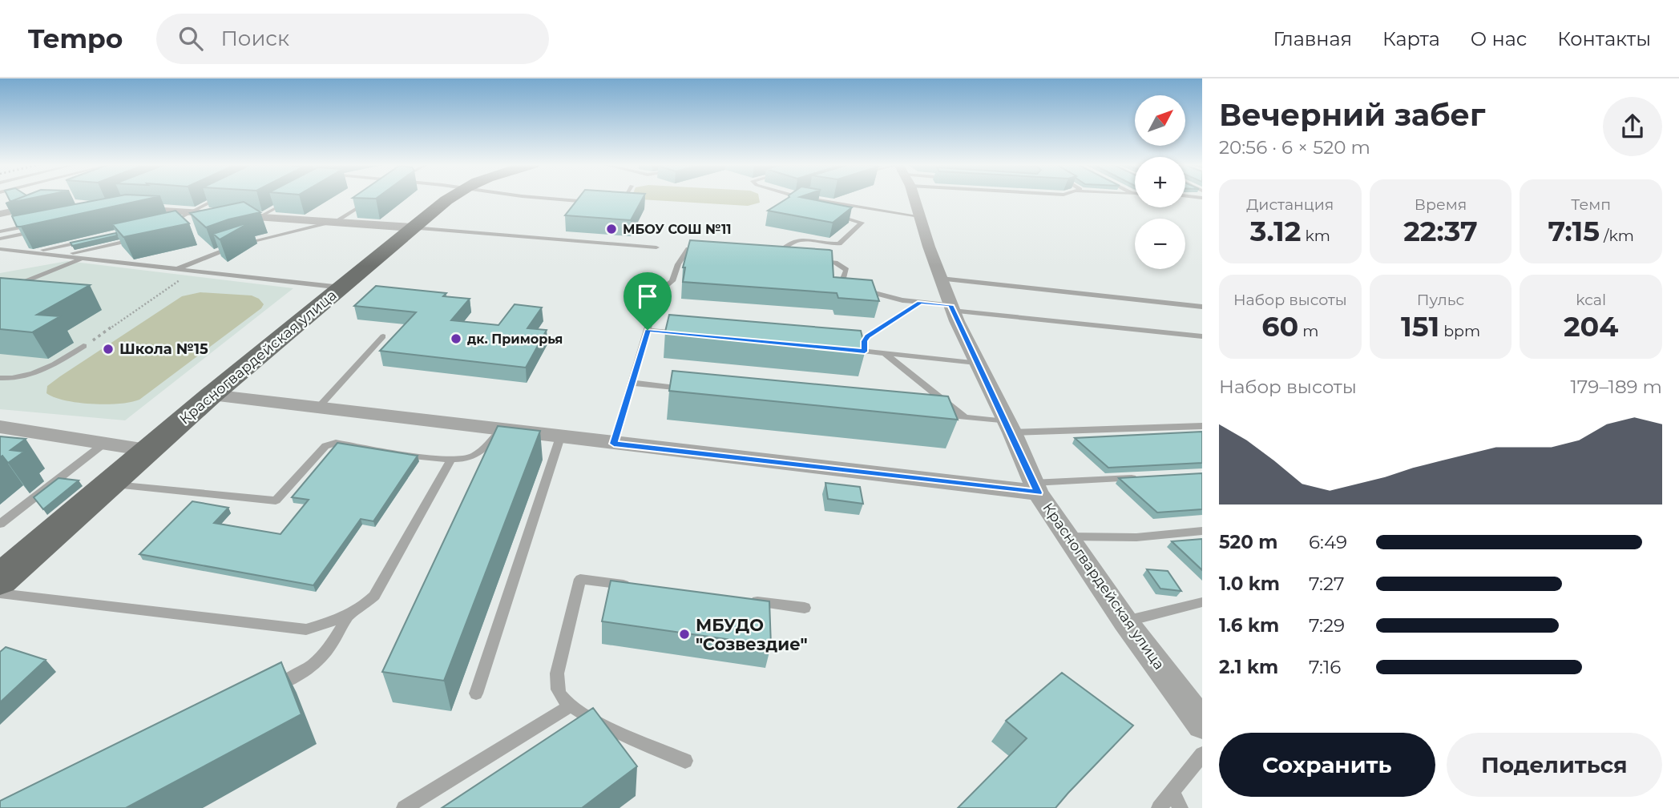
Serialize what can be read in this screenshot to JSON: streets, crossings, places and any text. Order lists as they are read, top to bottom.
{
  "streets": {
    "main road": ["Красногвардейская улица"]
  },
  "places": [
    "МБОУ СОШ №11",
    "дк. Приморья",
    "Школа №15",
    "МБУДО \"Созвездие\""
  ],
  "north": "top right",
  "page": {
    "header": "Tempo",
    "search": "Поиск",
    "nav": [
      "Главная",
      "Карта",
      "О нас",
      "Контакты"
    ],
    "heading": ["Вечерний забег", "20:56 · 6 × 520 m"],
    "map_buttons": ["+", "−"],
    "stats": [
      ["Дистанция", "3.12 km"],
      ["Время", "22:37"],
      ["Темп", "7:15 /km"],
      ["Набор высоты", "60 m"],
      ["Пульс", "151 bpm"],
      ["kcal", "204"]
    ],
    "chart": ["Набор высоты", "179–189 m"],
    "list": [
      {
        "name": "520 m",
        "note": "6:49"
      },
      {
        "name": "1.0 km",
        "note": "7:27"
      },
      {
        "name": "1.6 km",
        "note": "7:29"
      },
      {
        "name": "2.1 km",
        "note": "7:16"
      }
    ],
    "buttons": ["Сохранить", "Поделиться"]
  }
}
